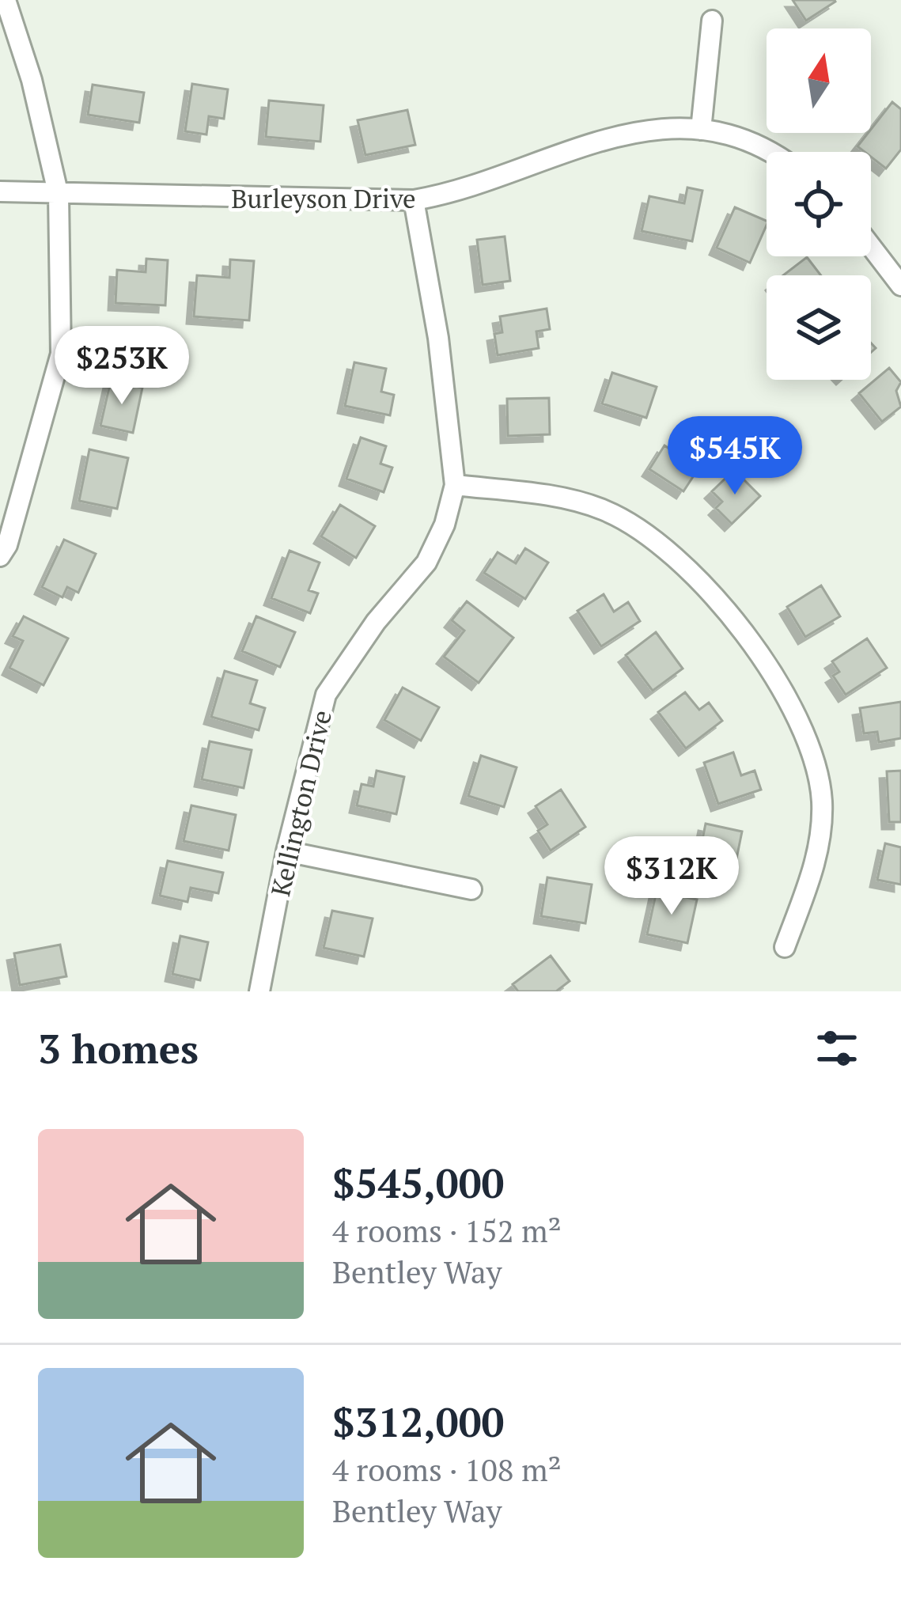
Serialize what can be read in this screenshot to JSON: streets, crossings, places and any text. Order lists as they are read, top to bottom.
{
  "streets": {
    "street": ["Burleyson Drive", "Kellington Drive"]
  },
  "crossings": [
    ["Burleyson Drive", "Kellington Drive"]
  ],
  "north": "top",
  "page": {
    "price": ["$253K", "$545K", "$312K"],
    "heading": "3 homes",
    "list": [
      {
        "name": "$545,000",
        "note": "4 rooms · 152 m² · Bentley Way"
      },
      {
        "name": "$312,000",
        "note": "4 rooms · 108 m² · Bentley Way"
      }
    ]
  }
}
